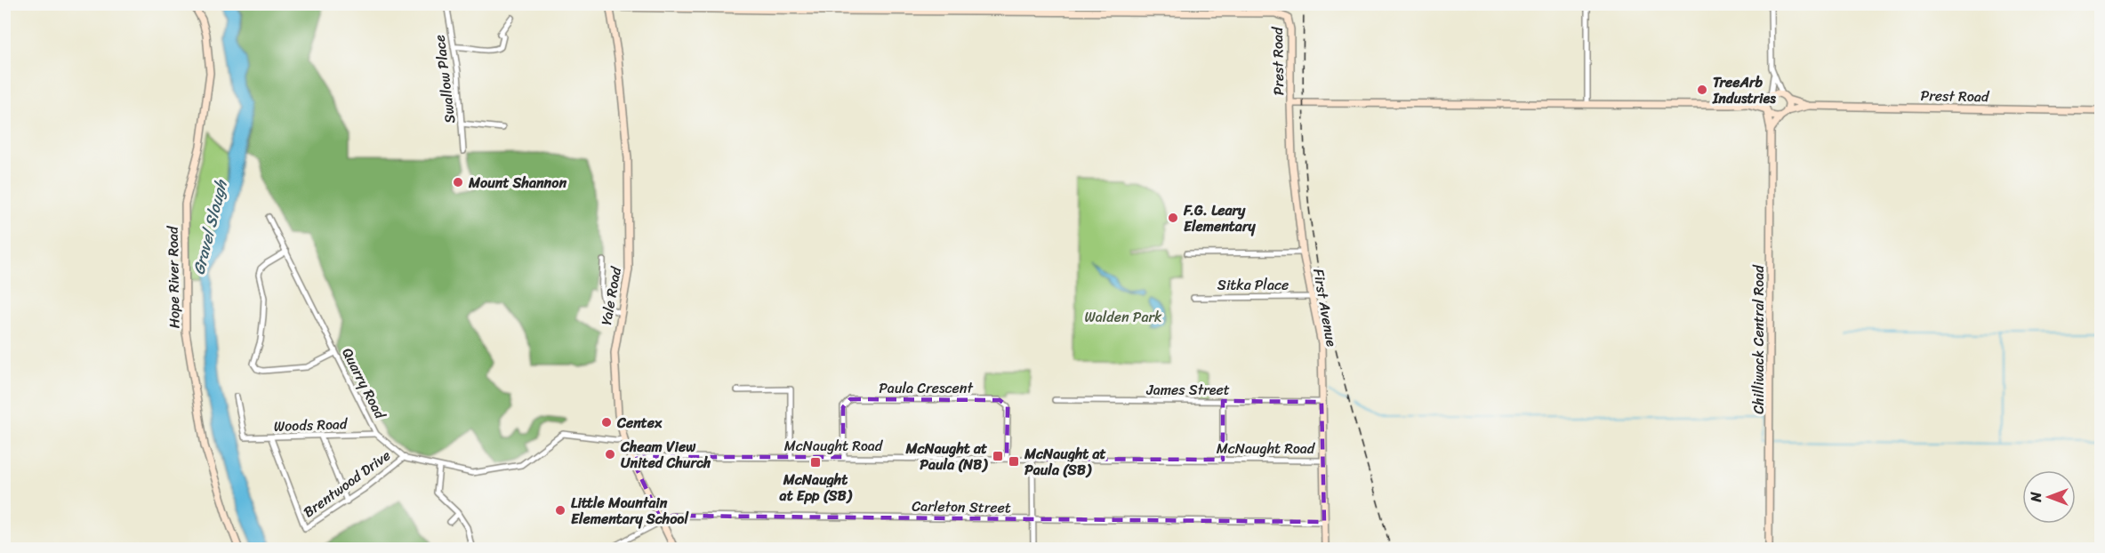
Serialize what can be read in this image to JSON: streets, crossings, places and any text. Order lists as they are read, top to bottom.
{
  "streets": {
    "street": [
      "Prest Road",
      "Swallow Place",
      "Hope River Road",
      "Sitka Place",
      "Yale Road",
      "First Avenue",
      "Chilliwack Central Road",
      "Quarry Road",
      "Paula Crescent",
      "James Street",
      "Woods Road",
      "McNaught Road",
      "Brentwood Drive",
      "Carleton Street"
    ]
  },
  "crossings": [
    ["Prest Road", "Yale Road"],
    ["Prest Road", "First Avenue"],
    ["Prest Road", "Chilliwack Central Road"],
    ["Sitka Place", "First Avenue"],
    ["Yale Road", "Quarry Road"],
    ["Yale Road", "McNaught Road"],
    ["Yale Road", "Carleton Street"],
    ["First Avenue", "James Street"],
    ["First Avenue", "McNaught Road"],
    ["First Avenue", "Carleton Street"],
    ["Quarry Road", "Woods Road"],
    ["Quarry Road", "Brentwood Drive"],
    ["Paula Crescent", "McNaught Road"],
    ["Woods Road", "Brentwood Drive"]
  ],
  "water": ["Gravel Slough"],
  "parks": ["Walden Park"],
  "places": {
    "other": [
      "TreeArb Industries",
      "Mount Shannon",
      "F.G. Leary Elementary",
      "Centex",
      "Cheam View United Church",
      "Little Mountain Elementary School"
    ],
    "transit": ["McNaught at Paula (NB)", "McNaught at Paula (SB)", "McNaught at Epp (SB)"]
  },
  "north": "left"
}
